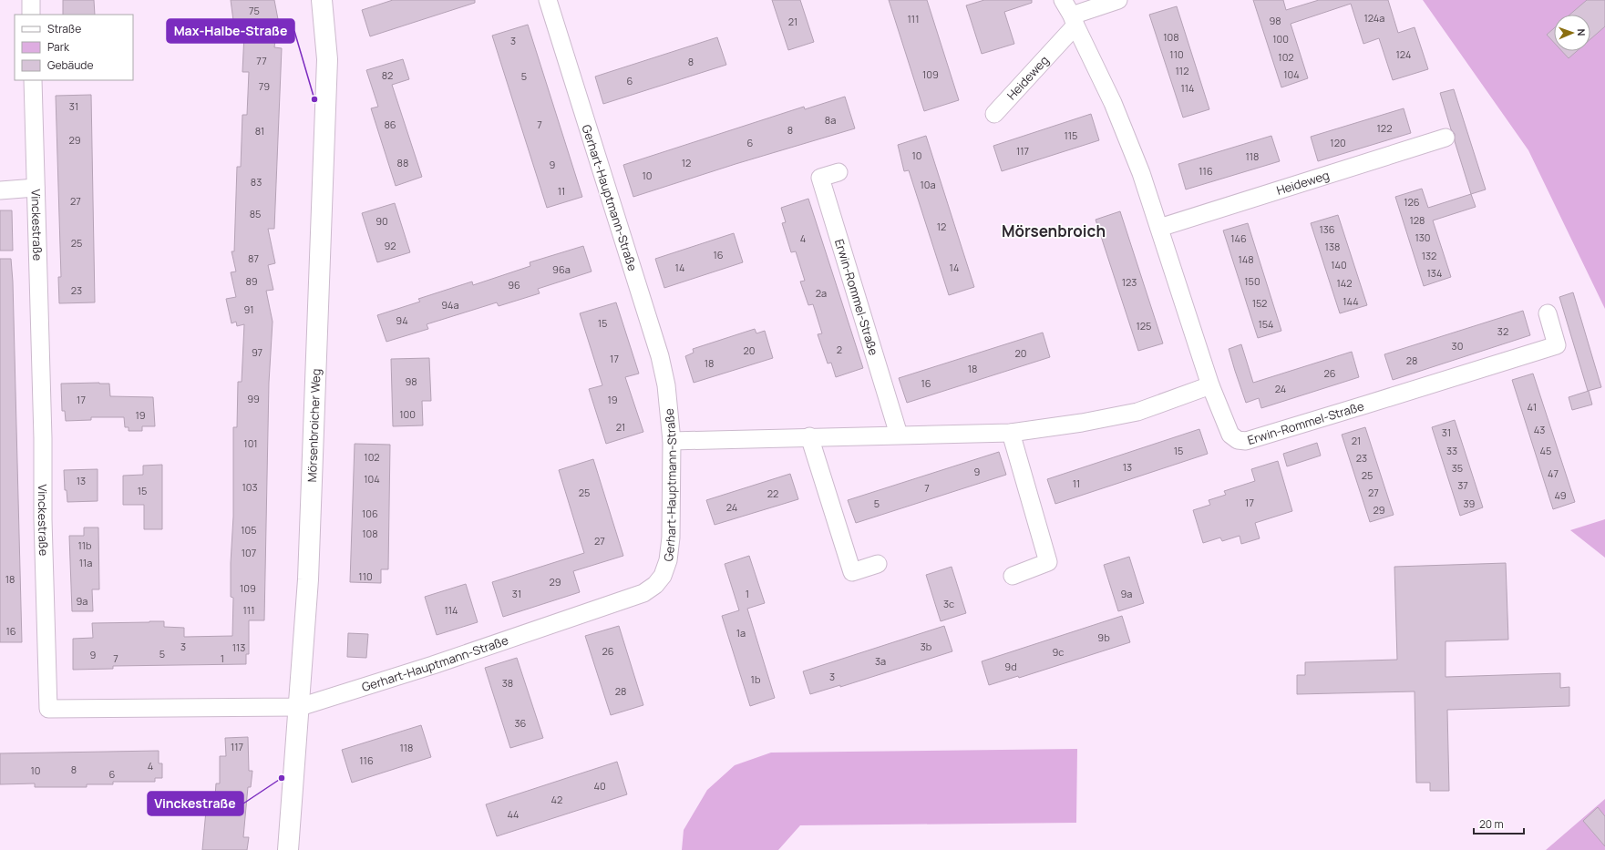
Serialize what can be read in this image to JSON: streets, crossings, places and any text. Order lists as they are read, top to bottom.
{
  "streets": {
    "street": [
      "Heideweg",
      "Gerhart-Hauptmann-Straße",
      "Vinckestraße",
      "Erwin-Rommel-Straße",
      "Mörsenbroicher Weg"
    ]
  },
  "crossings": [
    ["Gerhart-Hauptmann-Straße", "Vinckestraße"],
    ["Gerhart-Hauptmann-Straße", "Mörsenbroicher Weg"],
    ["Vinckestraße", "Mörsenbroicher Weg"]
  ],
  "districts": ["Mörsenbroich"],
  "places": ["Max-Halbe-Straße", "Vinckestraße"],
  "house_numbers": [
    "75",
    "124a",
    "111",
    "98",
    "21",
    "108",
    "100",
    "3",
    "110",
    "124",
    "102",
    "77",
    "8",
    "112",
    "109",
    "104",
    "82",
    "5",
    "6",
    "79",
    "114",
    "31",
    "8a",
    "86",
    "7",
    "122",
    "8",
    "81",
    "115",
    "29",
    "6",
    "120",
    "117",
    "10",
    "118",
    "88",
    "12",
    "9",
    "116",
    "10",
    "83",
    "10a",
    "11",
    "27",
    "126",
    "85",
    "128",
    "90",
    "12",
    "136",
    "130",
    "4",
    "146",
    "25",
    "92",
    "138",
    "16",
    "132",
    "87",
    "148",
    "140",
    "14",
    "14",
    "96a",
    "134",
    "89",
    "150",
    "123",
    "142",
    "96",
    "23",
    "2a",
    "144",
    "152",
    "94a",
    "91",
    "94",
    "15",
    "154",
    "125",
    "32",
    "30",
    "2",
    "20",
    "97",
    "20",
    "17",
    "28",
    "18",
    "18",
    "26",
    "98",
    "16",
    "24",
    "99",
    "17",
    "19",
    "41",
    "100",
    "19",
    "21",
    "43",
    "31",
    "21",
    "101",
    "15",
    "33",
    "45",
    "102",
    "23",
    "13",
    "35",
    "9",
    "47",
    "25",
    "104",
    "13",
    "11",
    "37",
    "103",
    "7",
    "15",
    "25",
    "27",
    "22",
    "49",
    "17",
    "5",
    "39",
    "24",
    "29",
    "106",
    "105",
    "108",
    "27",
    "11b",
    "107",
    "11a",
    "110",
    "18",
    "29",
    "109",
    "31",
    "1",
    "9a",
    "9a",
    "3c",
    "111",
    "114",
    "16",
    "1a",
    "9b",
    "3",
    "3b",
    "113",
    "26",
    "9c",
    "5",
    "9",
    "7",
    "1",
    "3a",
    "9d",
    "3",
    "1b",
    "38",
    "28",
    "36",
    "117",
    "118",
    "116",
    "4",
    "8",
    "10",
    "6",
    "40",
    "42",
    "44"
  ],
  "legend": ["Straße", "Park", "Gebäude"],
  "scale_bar": "20 m",
  "north": "right"
}
